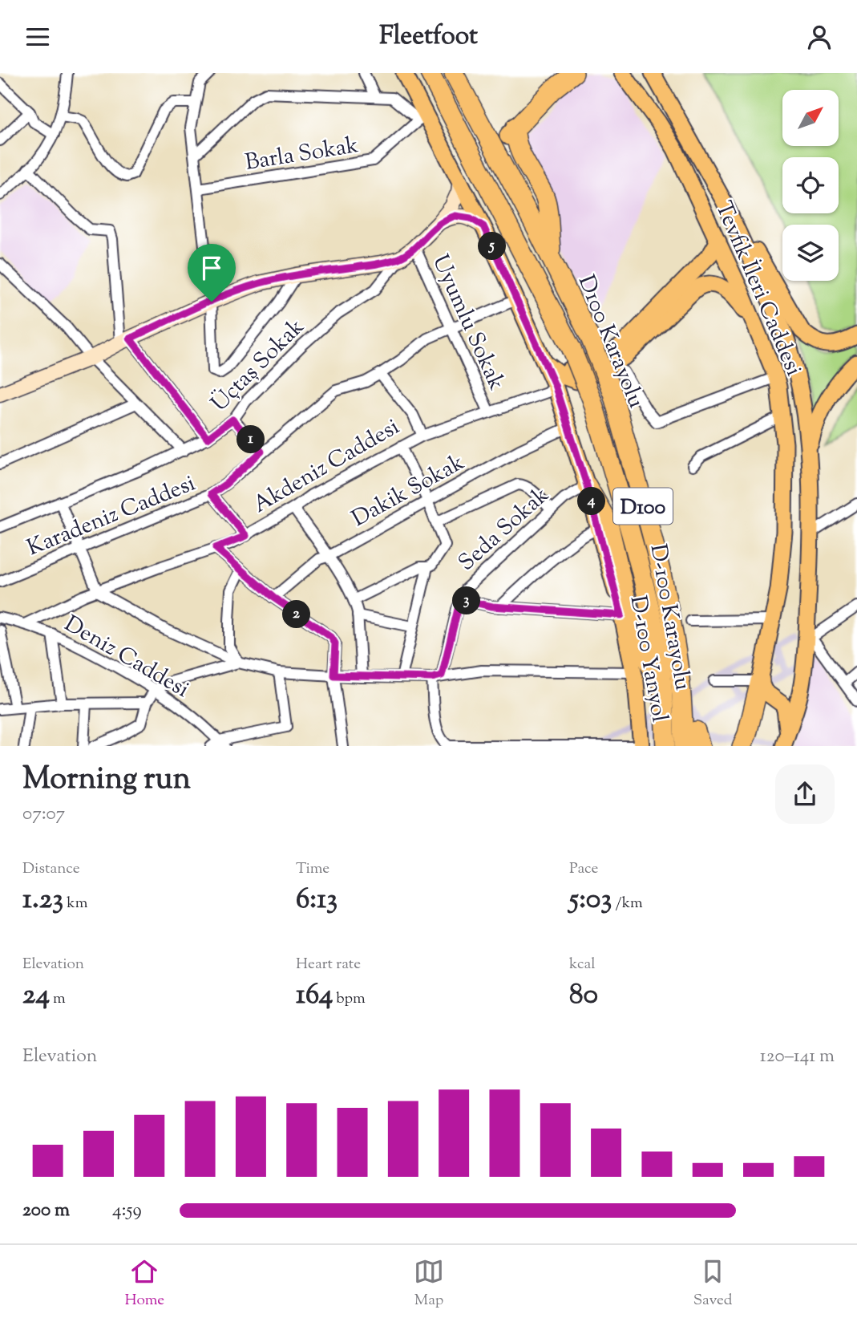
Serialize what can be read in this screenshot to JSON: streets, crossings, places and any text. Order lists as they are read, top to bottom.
{
  "streets": {
    "highway": ["D100 Karayolu", "D100", "D-100 Karayolu"],
    "main road": ["Tevfik İleri Caddesi", "Akdeniz Caddesi", "D-100 Yanyol"],
    "street": [
      "Barla Sokak",
      "Uyumlu Sokak",
      "Üçtaş Sokak",
      "Dakik Sokak",
      "Karadeniz Caddesi",
      "Seda Sokak",
      "Deniz Caddesi"
    ]
  },
  "crossings": [
    ["Tevfik İleri Caddesi", "Akdeniz Caddesi"],
    ["Uyumlu Sokak", "Akdeniz Caddesi"],
    ["Uyumlu Sokak", "Karadeniz Caddesi"],
    ["D100 Karayolu", "D-100 Karayolu"],
    ["Akdeniz Caddesi", "Deniz Caddesi"],
    ["Akdeniz Caddesi", "D-100 Yanyol"],
    ["Dakik Sokak", "D-100 Yanyol"],
    ["Seda Sokak", "D-100 Yanyol"]
  ],
  "north": "top right",
  "page": {
    "header": "Fleetfoot",
    "pins": [
      "5",
      "1",
      "4",
      "3",
      "2"
    ],
    "heading": ["Morning run", "07:07"],
    "stats": [
      ["Distance", "1.23 km"],
      ["Time", "6:13"],
      ["Pace", "5:03 /km"],
      ["Elevation", "24 m"],
      ["Heart rate", "164 bpm"],
      ["kcal", "80"]
    ],
    "chart": ["Elevation", "120–141 m"],
    "list": [
      {
        "name": "200 m",
        "note": "4:59"
      }
    ],
    "tabs": ["Home", "Map", "Saved"]
  }
}
